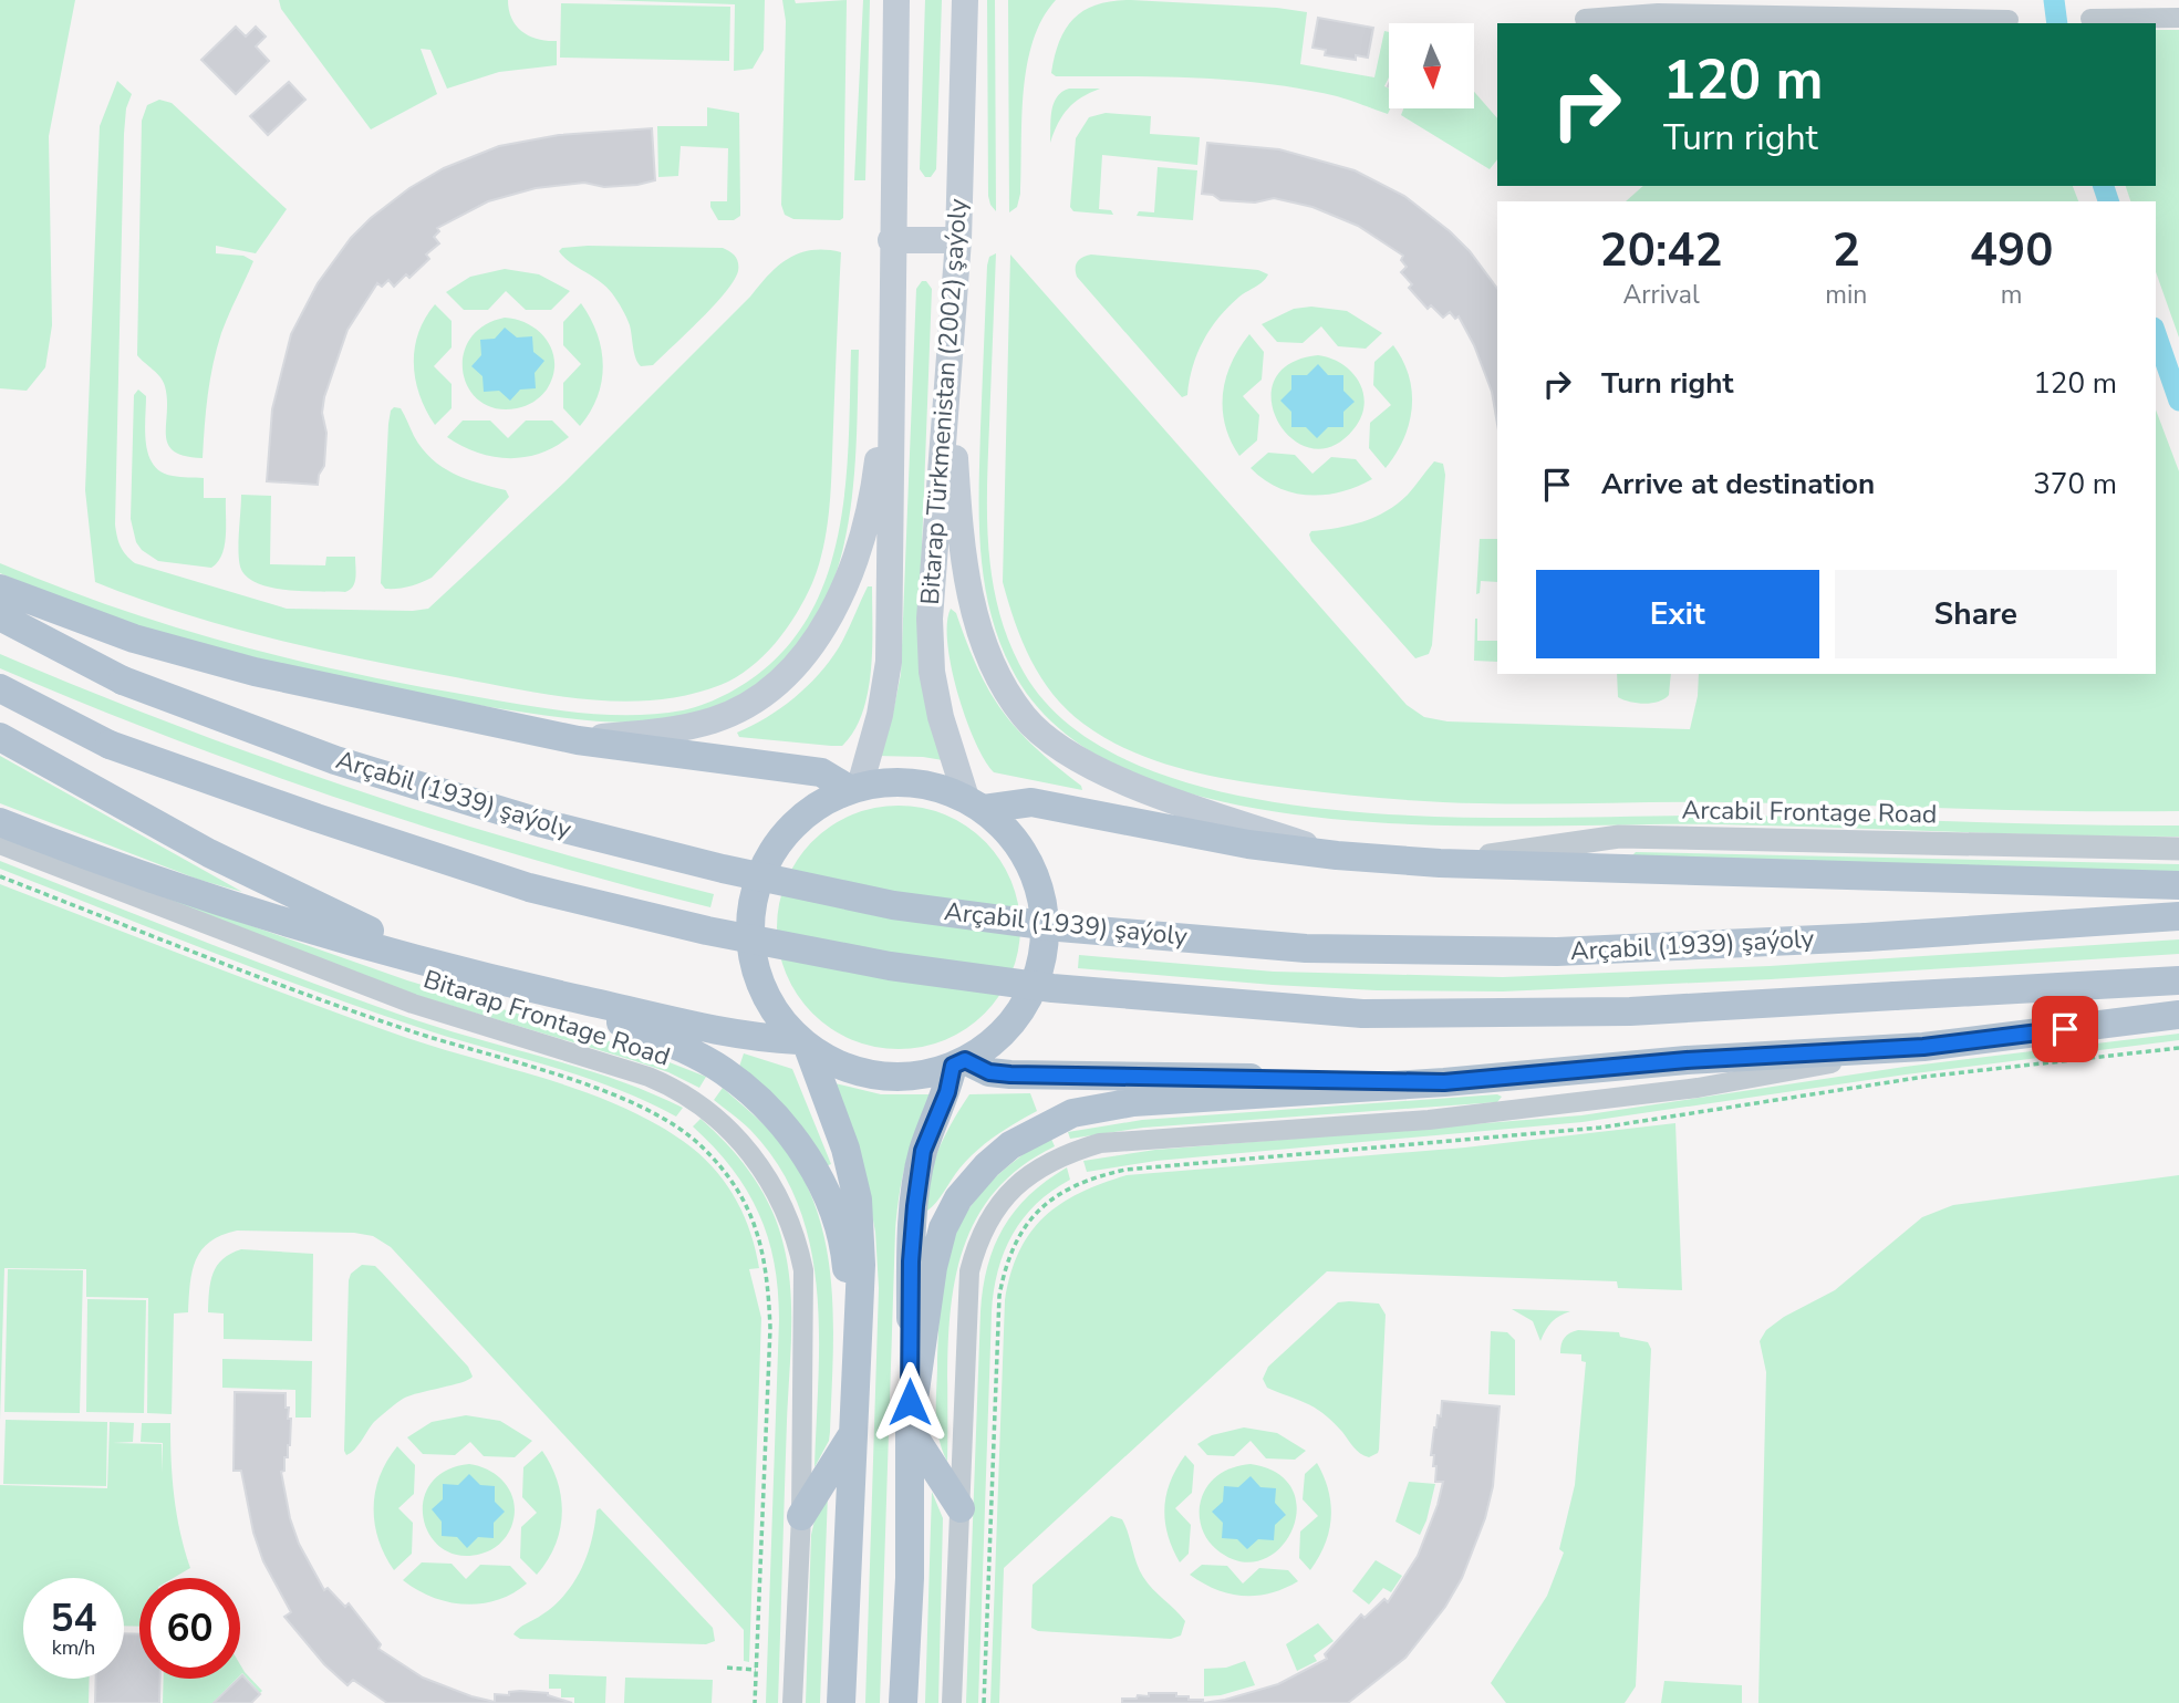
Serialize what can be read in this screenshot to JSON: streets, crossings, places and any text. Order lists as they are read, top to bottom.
{
  "streets": {
    "main road": ["Bitarap Türkmenistan (2002) şaýoly", "Arçabil (1939) şaýoly"],
    "street": ["Arcabil Frontage Road", "Bitarap Frontage Road"]
  },
  "north": "bottom",
  "page": {
    "turn": ["120 m", "Turn right"],
    "eta": [
      "20:42",
      "Arrival",
      "2",
      "min",
      "490",
      "m"
    ],
    "list": [
      {
        "name": "Turn right",
        "value": "120 m"
      },
      {
        "name": "Arrive at destination",
        "value": "370 m"
      }
    ],
    "buttons": ["Exit", "Share"],
    "speed": "54 km/h",
    "limit": "60"
  }
}
